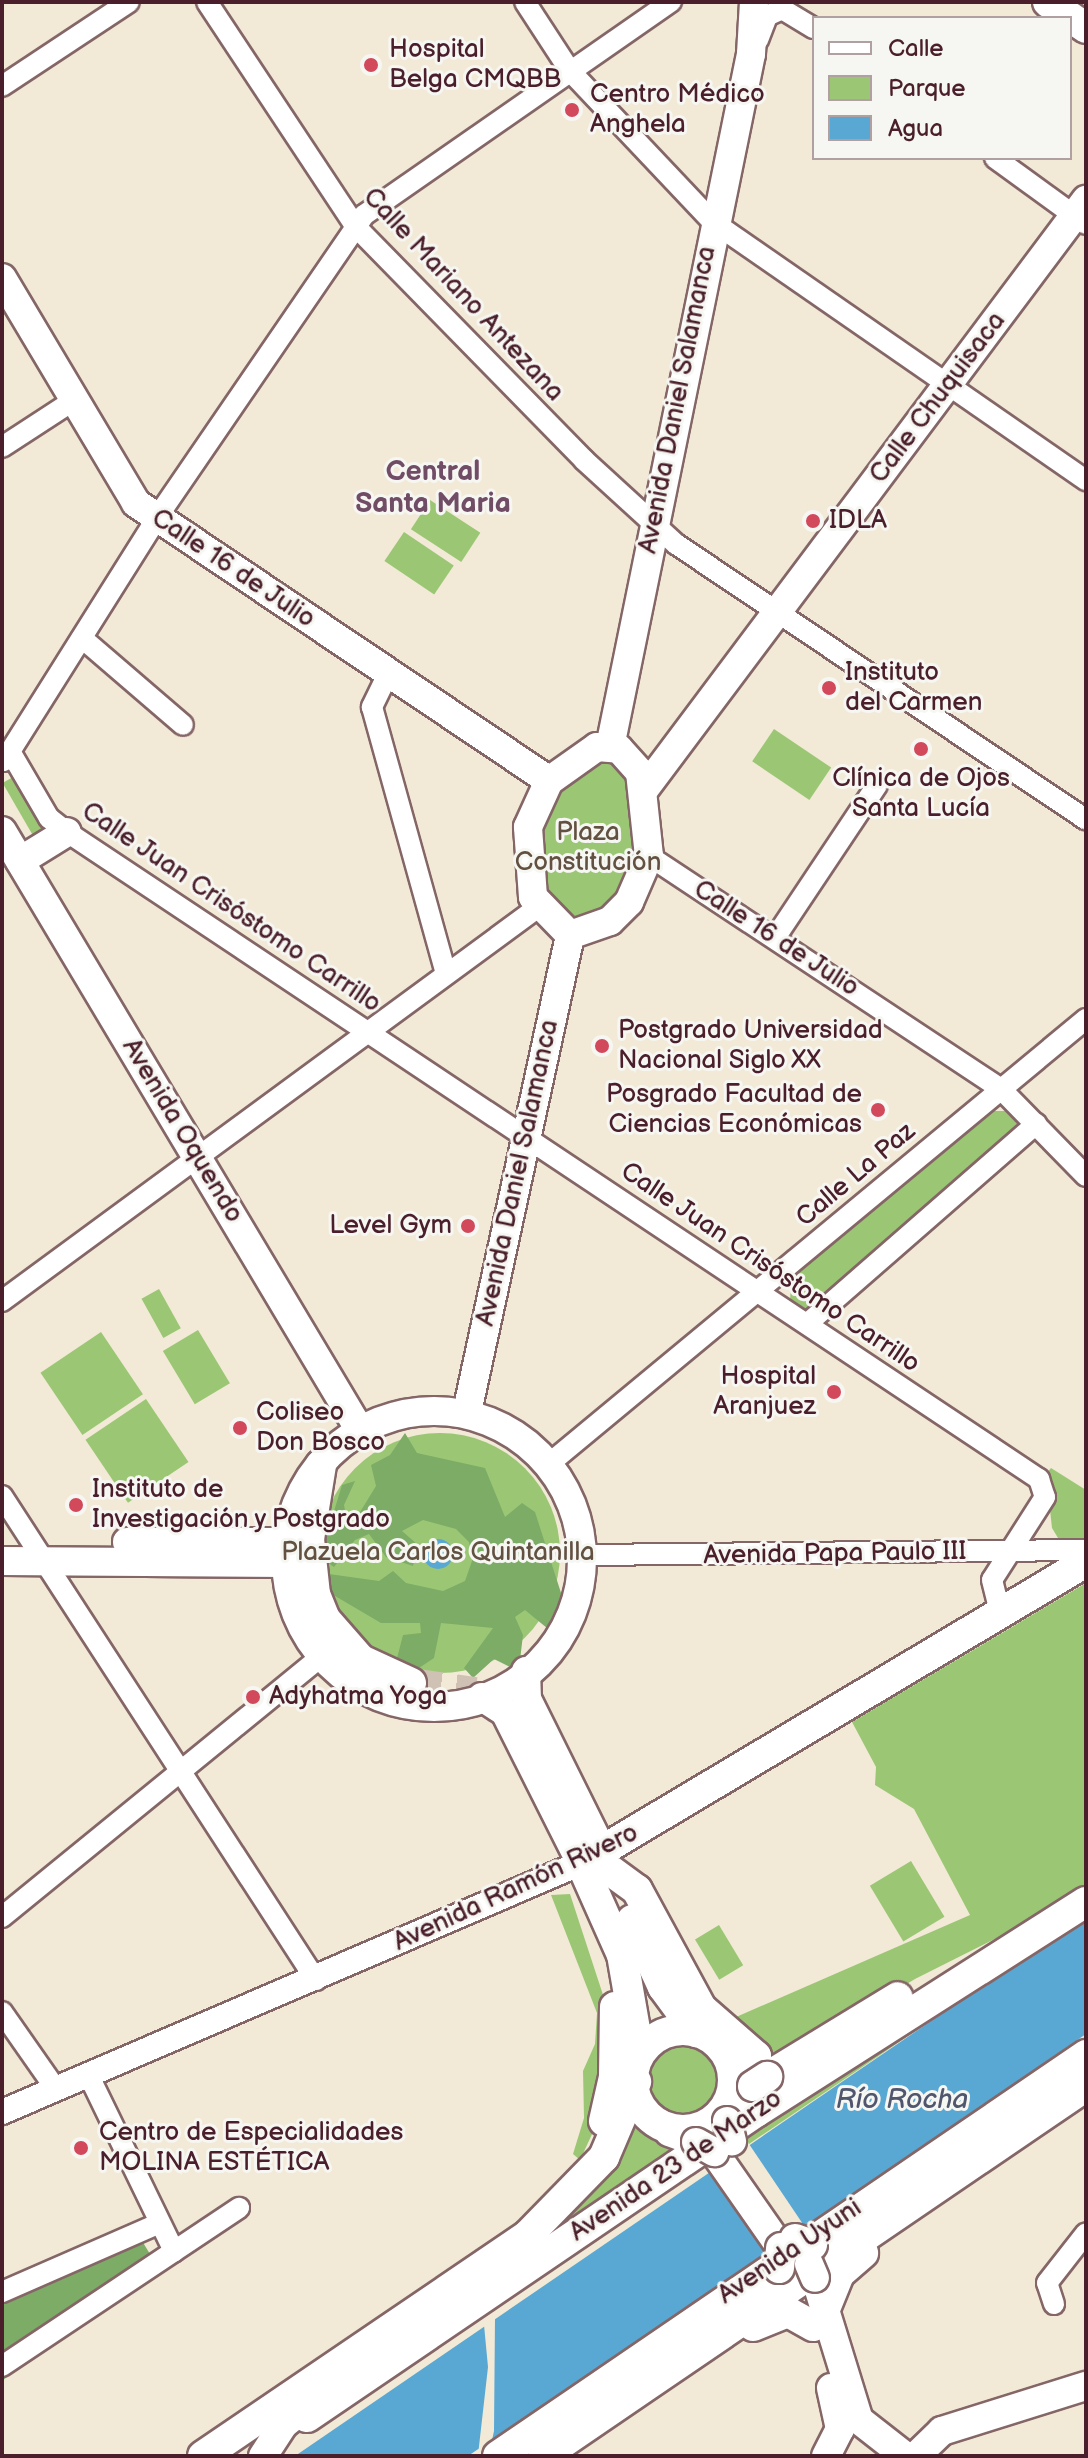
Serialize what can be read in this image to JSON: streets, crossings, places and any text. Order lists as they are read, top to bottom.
{
  "streets": {
    "main road": [
      "Calle Chuquisaca",
      "Avenida Daniel Salamanca",
      "Calle 16 de Julio",
      "Avenida Oquendo",
      "Avenida Ramón Rivero",
      "Avenida 23 de Marzo",
      "Avenida Uyuni"
    ],
    "street": [
      "Calle Mariano Antezana",
      "Calle Juan Crisóstomo Carrillo",
      "Calle La Paz",
      "Avenida Papa Paulo III"
    ]
  },
  "crossings": [
    ["Calle Mariano Antezana", "Calle Chuquisaca"],
    ["Calle Mariano Antezana", "Avenida Daniel Salamanca"],
    ["Calle Chuquisaca", "Avenida Daniel Salamanca"],
    ["Calle Chuquisaca", "Calle 16 de Julio"],
    ["Avenida Daniel Salamanca", "Calle 16 de Julio"],
    ["Avenida Daniel Salamanca", "Calle Juan Crisóstomo Carrillo"],
    ["Calle 16 de Julio", "Calle La Paz"],
    ["Calle Juan Crisóstomo Carrillo", "Calle La Paz"],
    ["Calle Juan Crisóstomo Carrillo", "Avenida Papa Paulo III"],
    ["Calle Juan Crisóstomo Carrillo", "Avenida Ramón Rivero"]
  ],
  "districts": ["Central Santa Maria"],
  "water": ["Río Rocha"],
  "parks": ["Plaza Constitución", "Plazuela Carlos Quintanilla"],
  "places": [
    "Hospital Belga CMQBB",
    "Centro Médico Anghela",
    "IDLA",
    "Instituto del Carmen",
    "Clínica de Ojos Santa Lucía",
    "Postgrado Universidad Nacional Siglo XX",
    "Posgrado Facultad de Ciencias Económicas",
    "Level Gym",
    "Hospital Aranjuez",
    "Coliseo Don Bosco",
    "Instituto de Investigación y Postgrado",
    "Adyhatma Yoga",
    "Centro de Especialidades MOLINA ESTÉTICA"
  ],
  "legend": ["Calle", "Parque", "Agua"]
}
